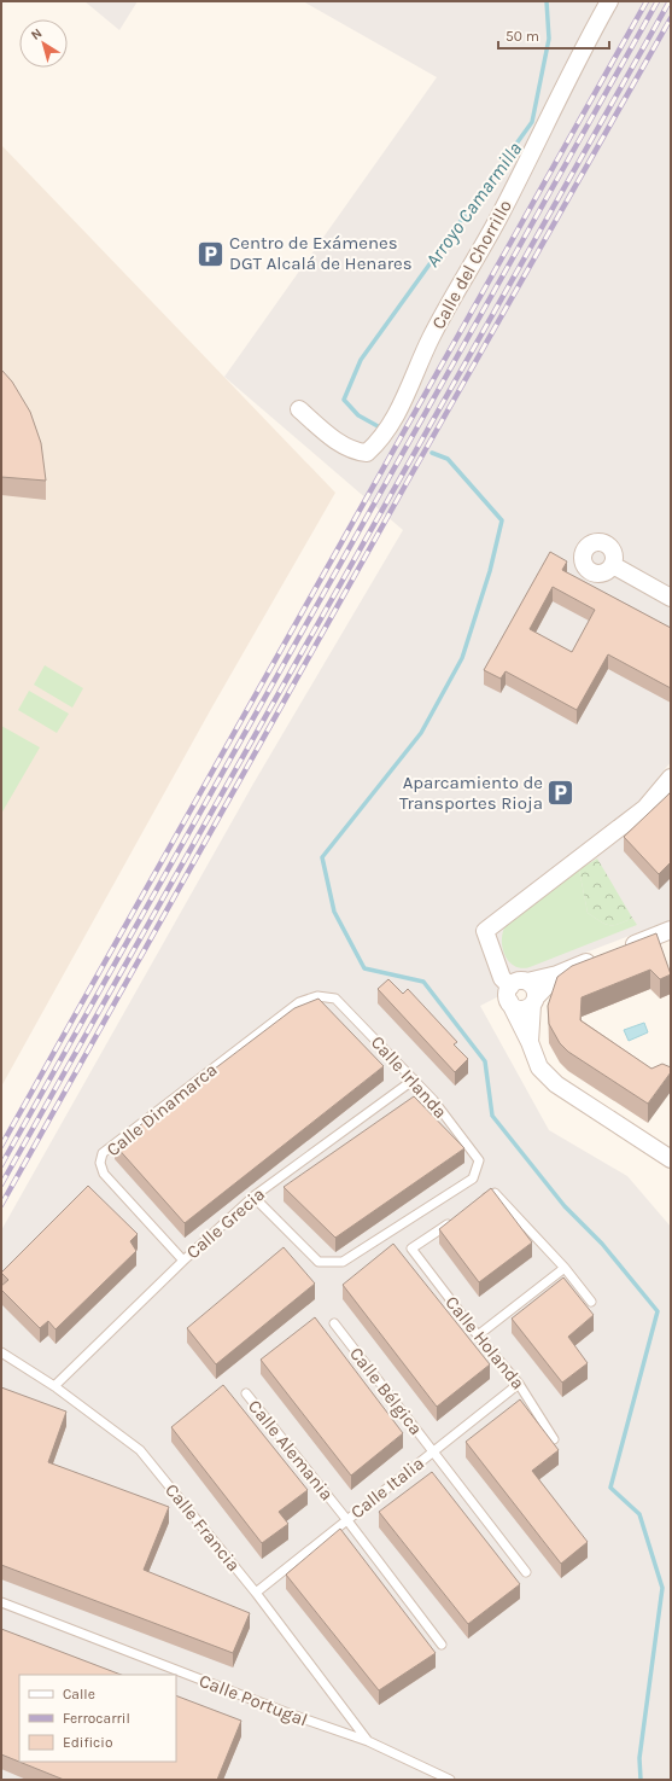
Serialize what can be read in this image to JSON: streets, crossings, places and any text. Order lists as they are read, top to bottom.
{
  "streets": {
    "street": ["Calle del Chorrillo"],
    "lane": [
      "Calle Irlanda",
      "Calle Dinamarca",
      "Calle Grecia",
      "Calle Holanda",
      "Calle Bélgica",
      "Calle Alemania",
      "Calle Italia",
      "Calle Francia",
      "Calle Portugal"
    ]
  },
  "crossings": [
    ["Calle Irlanda", "Calle Dinamarca"],
    ["Calle Irlanda", "Calle Grecia"],
    ["Calle Dinamarca", "Calle Grecia"],
    ["Calle Grecia", "Calle Francia"],
    ["Calle Holanda", "Calle Italia"],
    ["Calle Bélgica", "Calle Italia"],
    ["Calle Alemania", "Calle Italia"],
    ["Calle Italia", "Calle Francia"],
    ["Calle Francia", "Calle Portugal"]
  ],
  "water": ["Arroyo Camarmilla"],
  "places": {
    "parking": ["Centro de Exámenes DGT Alcalá de Henares", "Aparcamiento de Transportes Rioja"]
  },
  "legend": ["Calle", "Ferrocarril", "Edificio"],
  "scale_bar": "50 m",
  "north": "top left"
}
